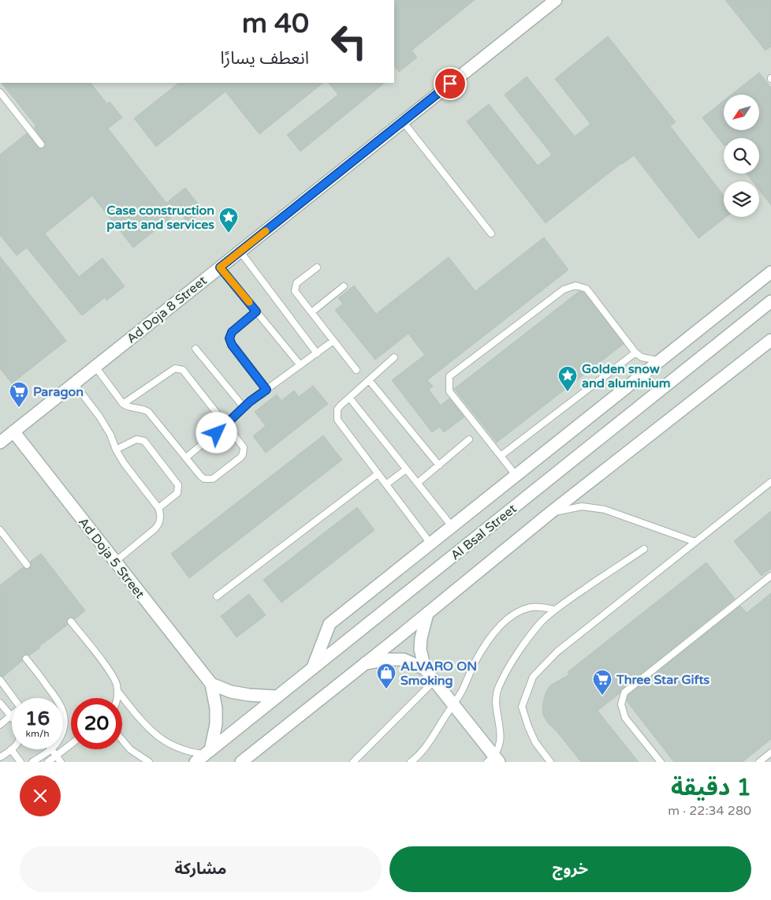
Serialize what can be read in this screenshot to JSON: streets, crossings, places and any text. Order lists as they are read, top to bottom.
{
  "streets": {
    "street": ["Ad Doja 8 Street", "Al Bsal Street", "Ad Doja 5 Street"]
  },
  "crossings": [
    ["Ad Doja 8 Street", "Ad Doja 5 Street"],
    ["Al Bsal Street", "Ad Doja 5 Street"]
  ],
  "places": {
    "place": ["Case construction parts and services", "Golden snow and aluminium"],
    "supermarket": ["Paragon", "Three Star Gifts"],
    "shop": ["ALVARO ON Smoking"]
  },
  "north": "bottom left",
  "page": {
    "turn": ["40 m", "انعطف يسارًا"],
    "speed": "16 km/h",
    "limit": "20",
    "heading": ["1 دقيقة", "280 m · 22:34"],
    "buttons": ["خروج", "مشاركة"]
  }
}
